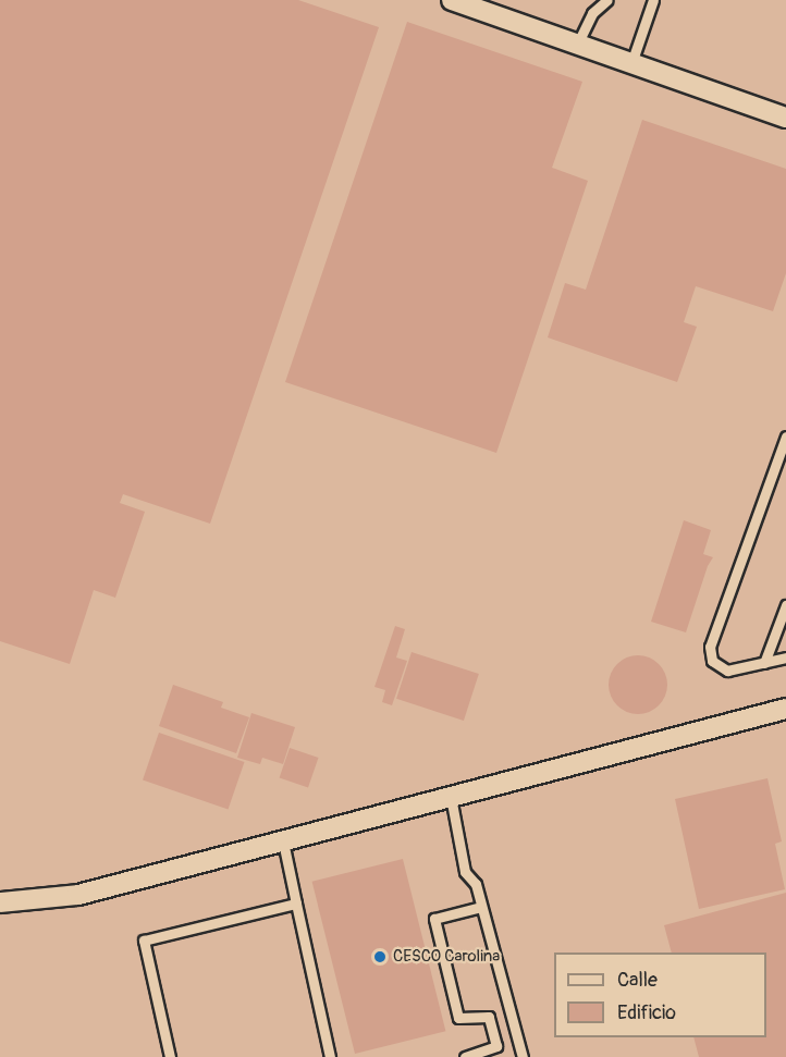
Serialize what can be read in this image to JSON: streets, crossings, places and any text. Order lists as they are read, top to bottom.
{
  "places": ["CESCO Carolina"],
  "legend": ["Calle", "Edificio"]
}
